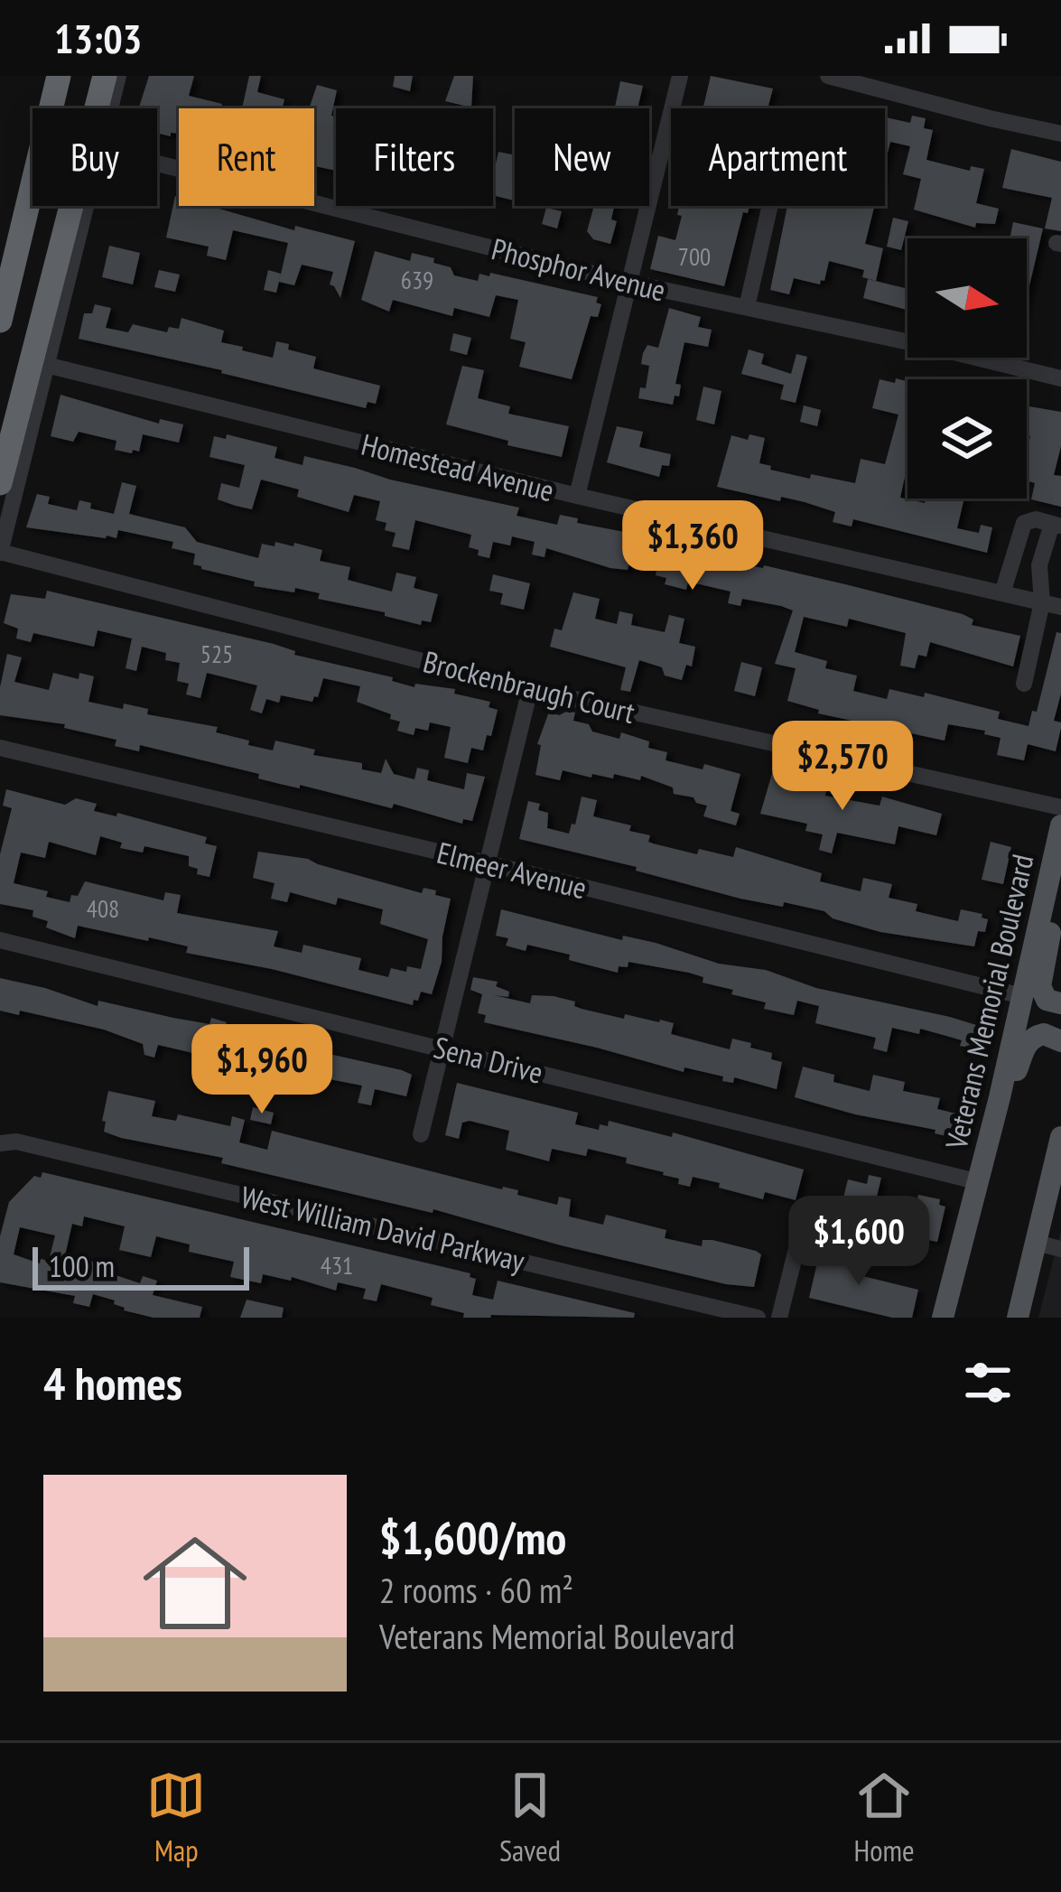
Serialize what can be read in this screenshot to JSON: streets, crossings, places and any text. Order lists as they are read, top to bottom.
{
  "streets": {
    "main road": ["Veterans Memorial Boulevard"],
    "street": [
      "Phosphor Avenue",
      "Homestead Avenue",
      "Brockenbraugh Court",
      "Elmeer Avenue",
      "Sena Drive",
      "West William David Parkway"
    ]
  },
  "crossings": [
    ["Elmeer Avenue", "Veterans Memorial Boulevard"],
    ["Veterans Memorial Boulevard", "Sena Drive"]
  ],
  "house_numbers": [
    "700",
    "639",
    "525",
    "408",
    "431"
  ],
  "scale_bar": "100 m",
  "north": "right",
  "page": {
    "status": "13:03",
    "chip": [
      "Buy",
      "Rent",
      "Filters",
      "New",
      "Apartment"
    ],
    "price": [
      "$1,360",
      "$2,570",
      "$1,960",
      "$1,600"
    ],
    "scale": "100 m",
    "heading": "4 homes",
    "list": [
      {
        "name": "$1,600/mo",
        "note": "2 rooms · 60 m² · Veterans Memorial Boulevard"
      }
    ],
    "tabs": ["Map", "Saved", "Home"]
  }
}
